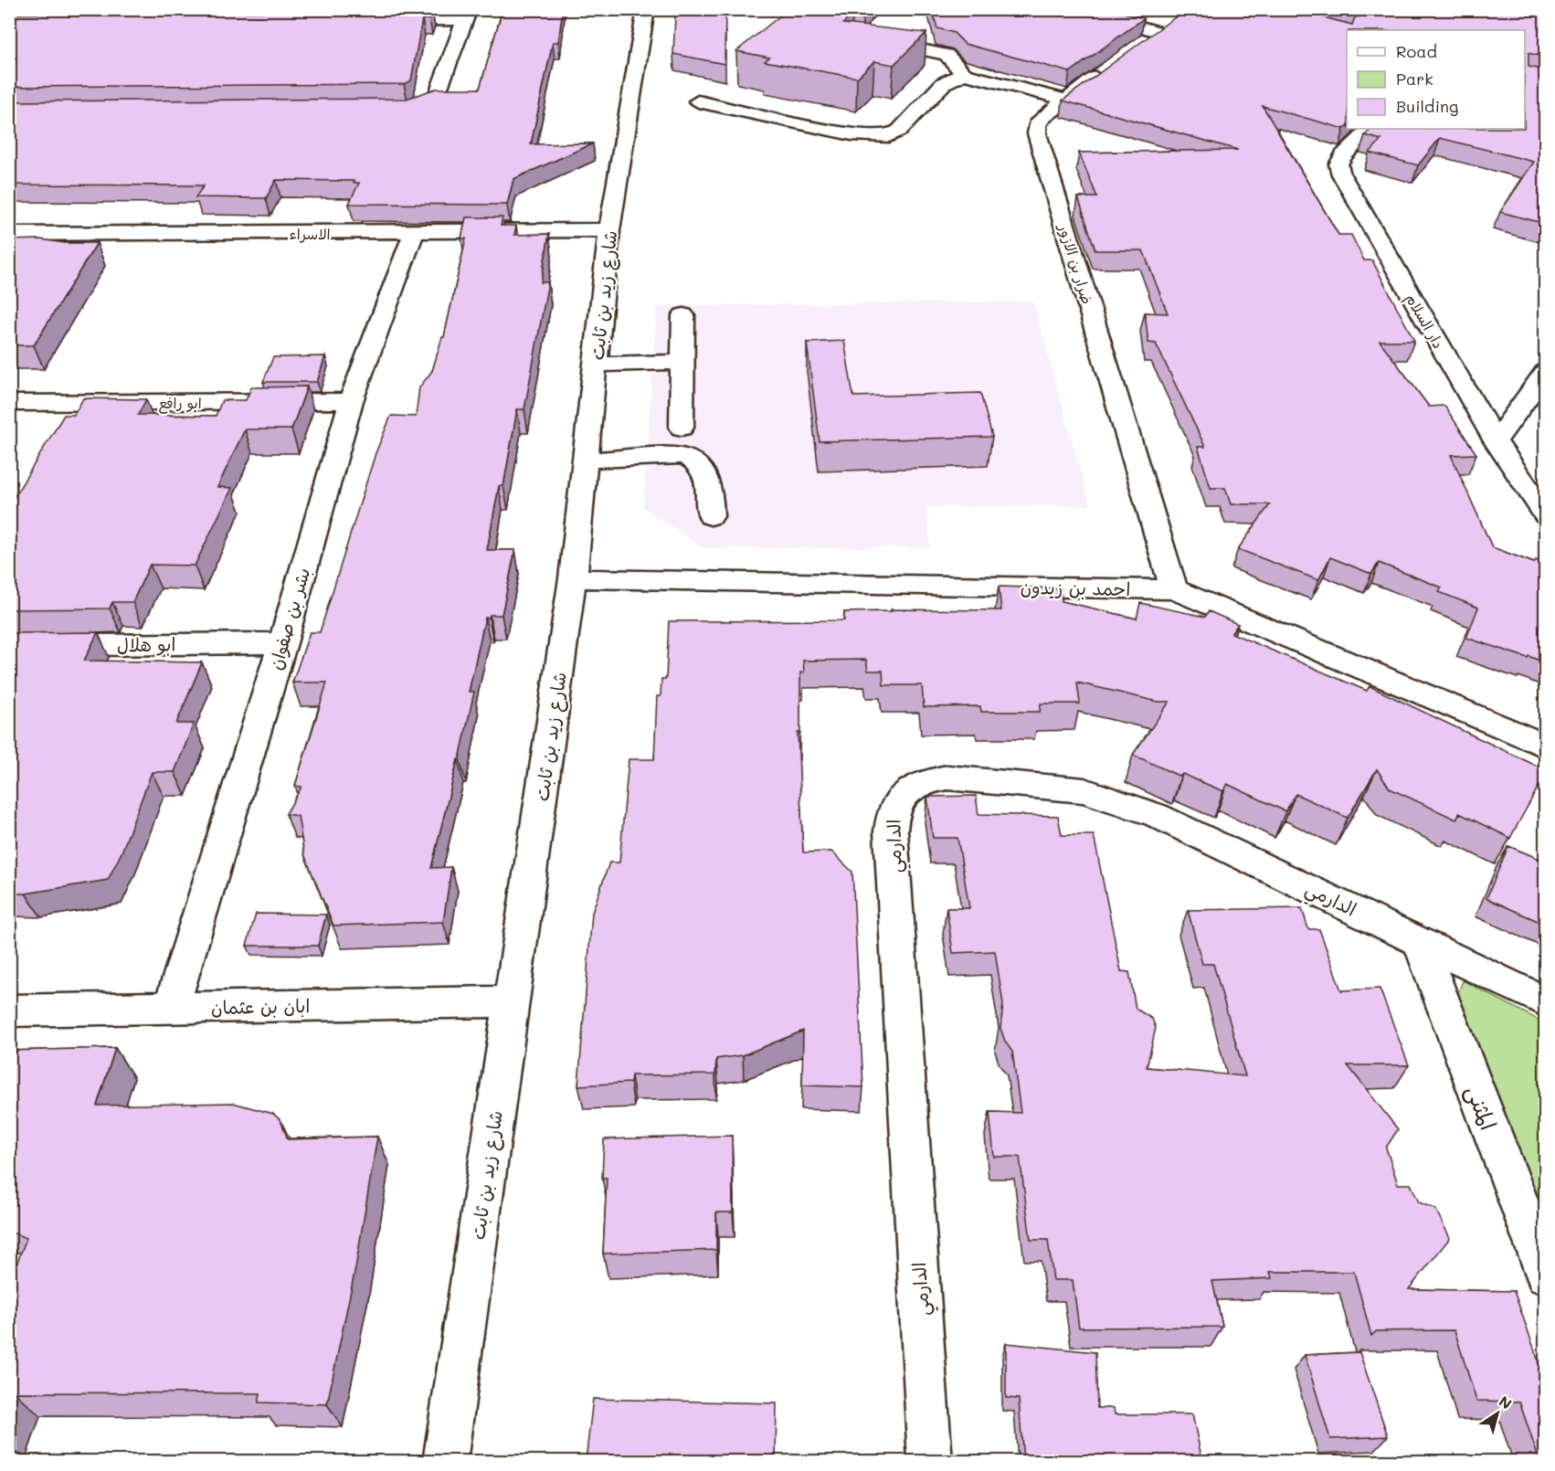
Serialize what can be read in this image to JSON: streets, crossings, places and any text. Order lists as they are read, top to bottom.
{
  "streets": {
    "street": [
      "الاسراء",
      "ضرار بن الازور",
      "شارع زيد بن ثابت",
      "دار السلام",
      "ابو رافع",
      "احمد بن زيدون",
      "بشر بن صفوان",
      "ابو هلال",
      "الدارمي",
      "ابان بن عثمان",
      "المثنى"
    ]
  },
  "crossings": [
    ["الاسراء", "شارع زيد بن ثابت"],
    ["الاسراء", "بشر بن صفوان"],
    ["ضرار بن الازور", "احمد بن زيدون"],
    ["شارع زيد بن ثابت", "احمد بن زيدون"],
    ["شارع زيد بن ثابت", "ابان بن عثمان"],
    ["ابو رافع", "بشر بن صفوان"],
    ["بشر بن صفوان", "ابو هلال"],
    ["بشر بن صفوان", "ابان بن عثمان"],
    ["الدارمي", "المثنى"]
  ],
  "legend": ["Road", "Park", "Building"],
  "north": "top right"
}
